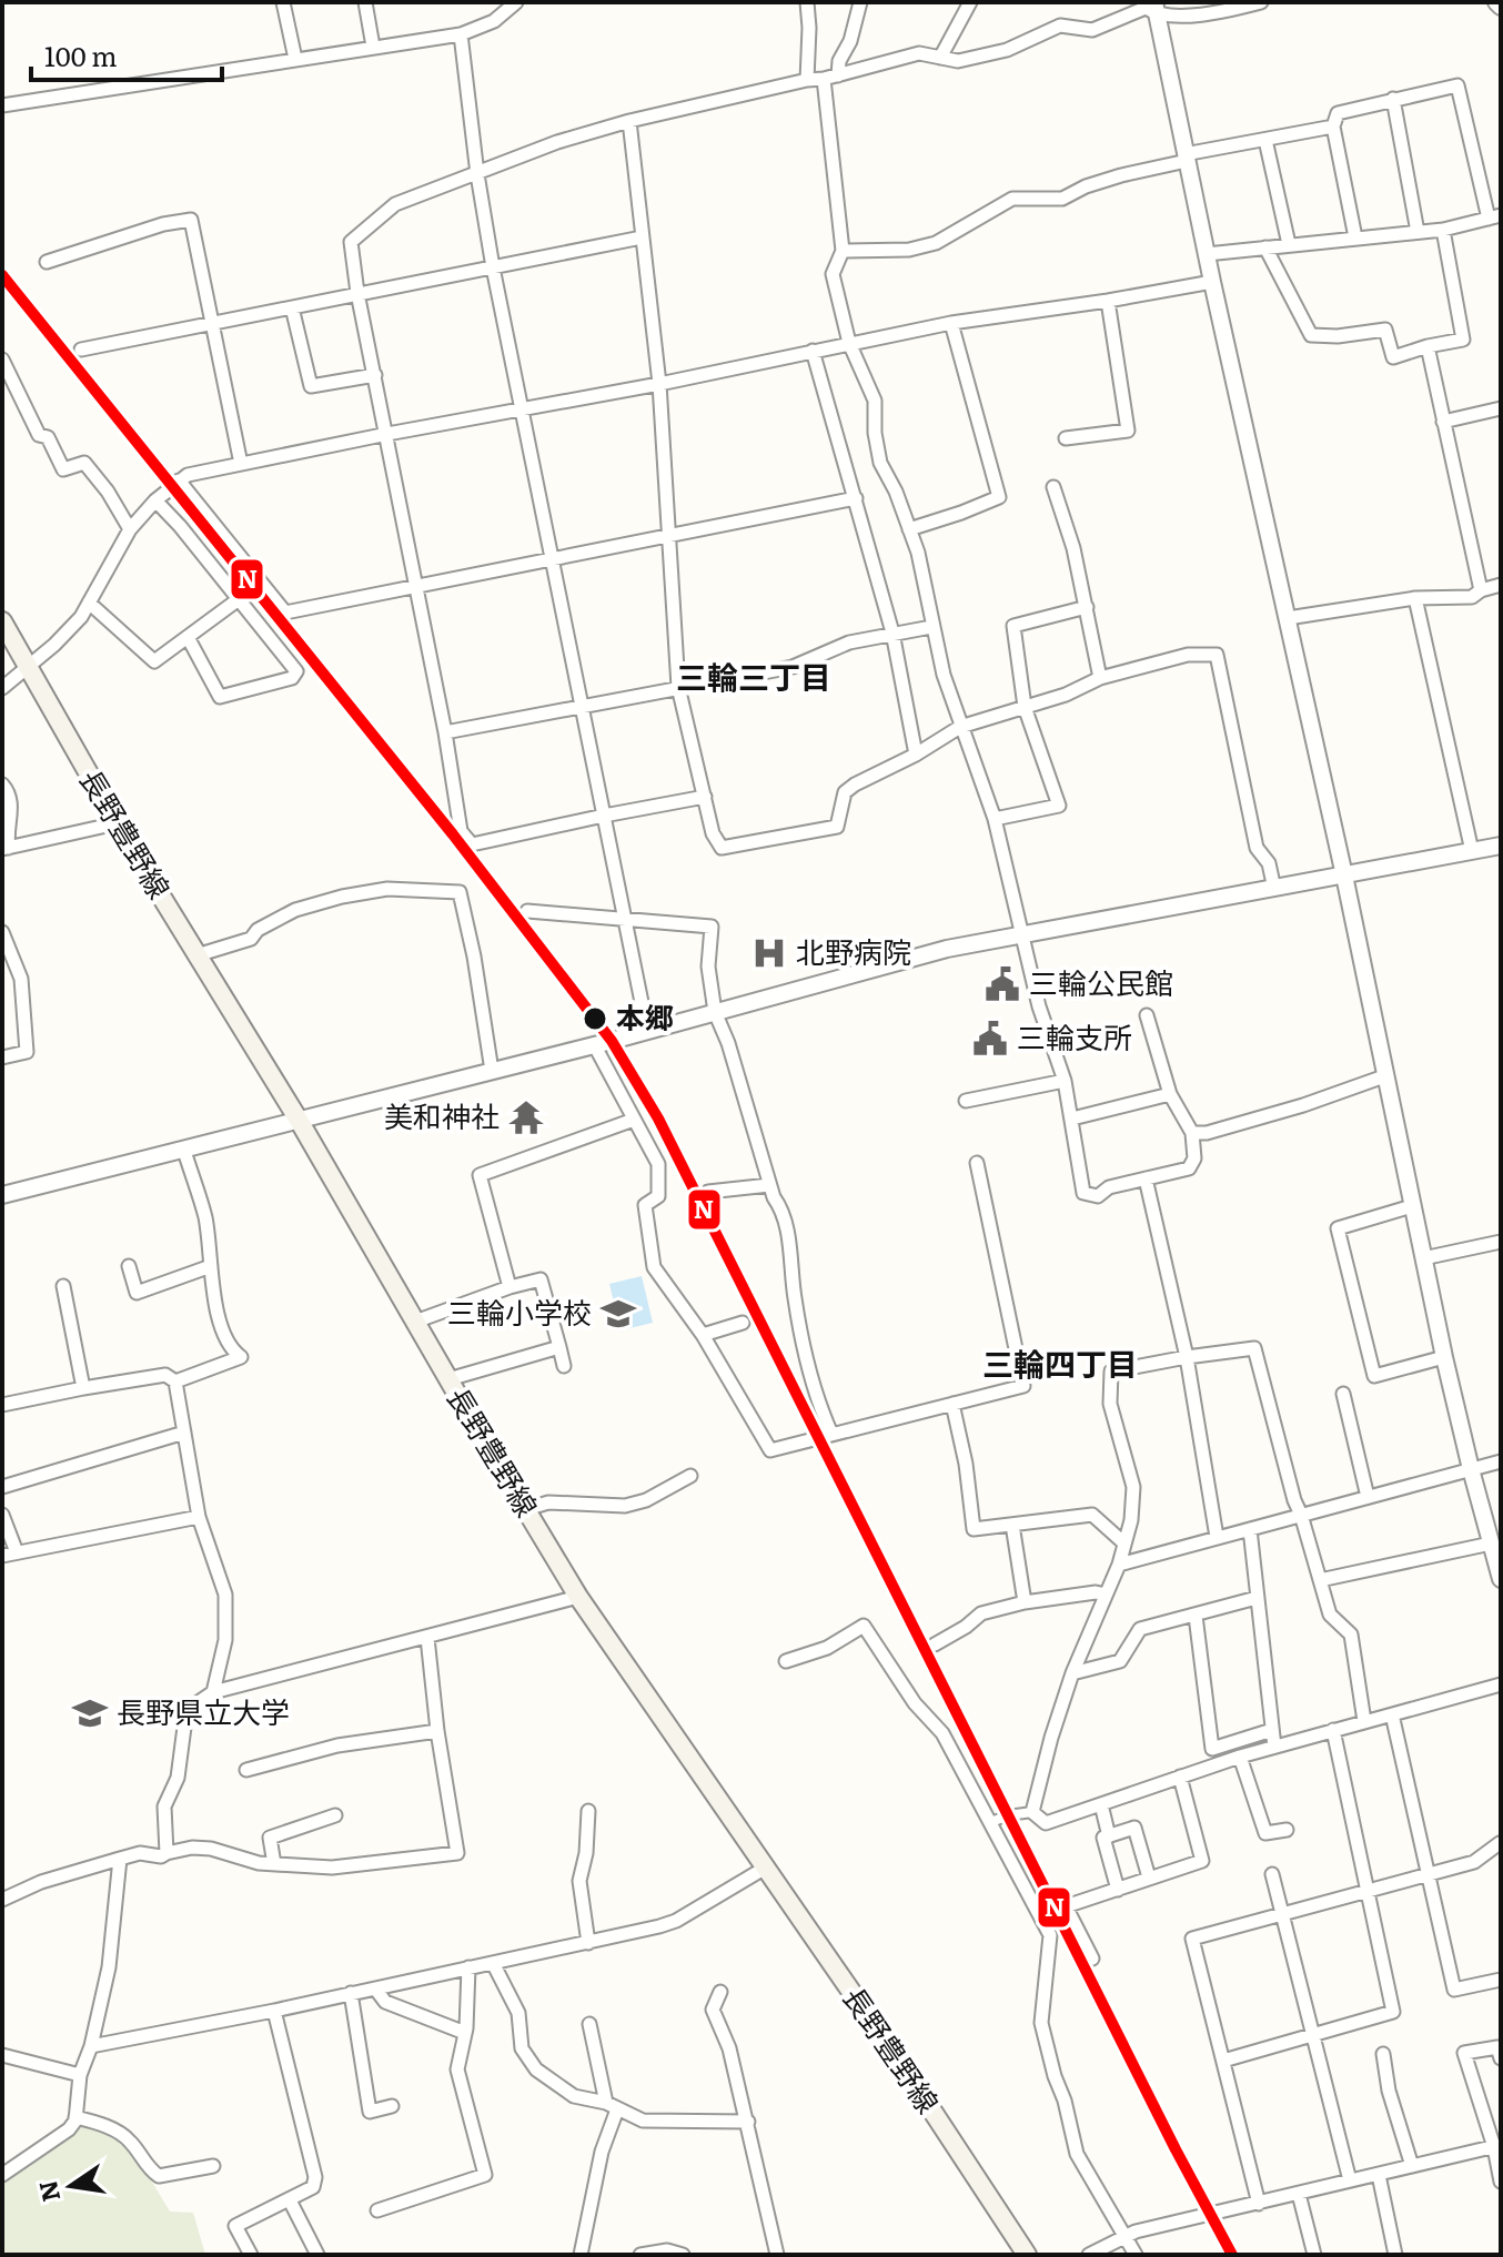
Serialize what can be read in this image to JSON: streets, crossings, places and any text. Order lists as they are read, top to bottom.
{
  "streets": {
    "main road": ["長野豊野線"]
  },
  "districts": ["三輪三丁目", "三輪四丁目"],
  "places": {
    "hospital": ["北野病院"],
    "public building": ["三輪公民館", "三輪支所"],
    "other": ["本郷"],
    "temple": ["美和神社"],
    "school or university": ["三輪小学校", "長野県立大学"]
  },
  "lines": ["transit line N"],
  "scale_bar": "100 m",
  "north": "left"
}
